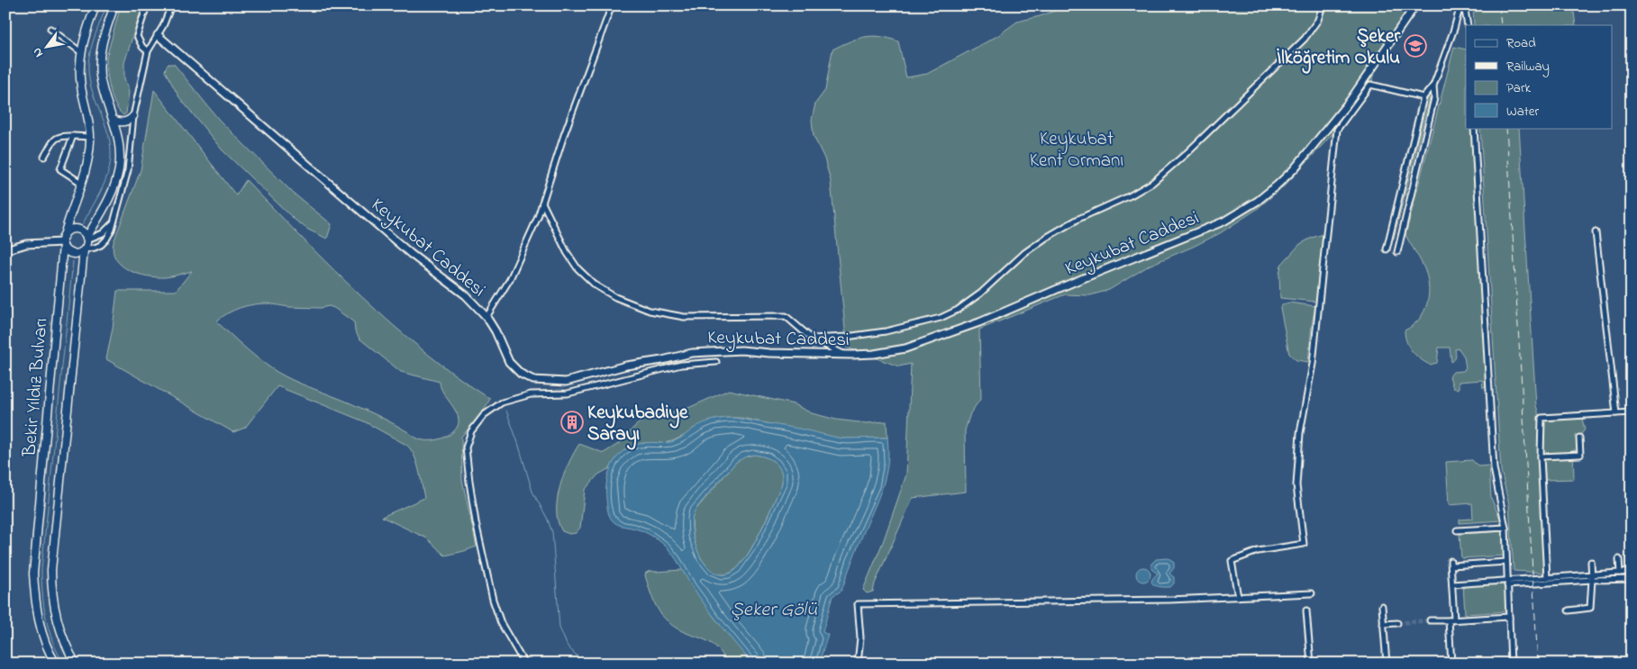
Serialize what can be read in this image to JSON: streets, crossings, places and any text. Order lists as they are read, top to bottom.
{
  "streets": {
    "main road": ["Bekir Yıldız Bulvarı"],
    "street": ["Keykubat Caddesi"]
  },
  "water": ["Şeker Gölü"],
  "parks": ["Keykubat Kent Ormanı"],
  "places": {
    "school or university": ["Şeker İlköğretim Okulu"],
    "building": ["Keykubadiye Sarayı"]
  },
  "legend": [
    "Road",
    "Railway",
    "Park",
    "Water"
  ],
  "north": "bottom left"
}
